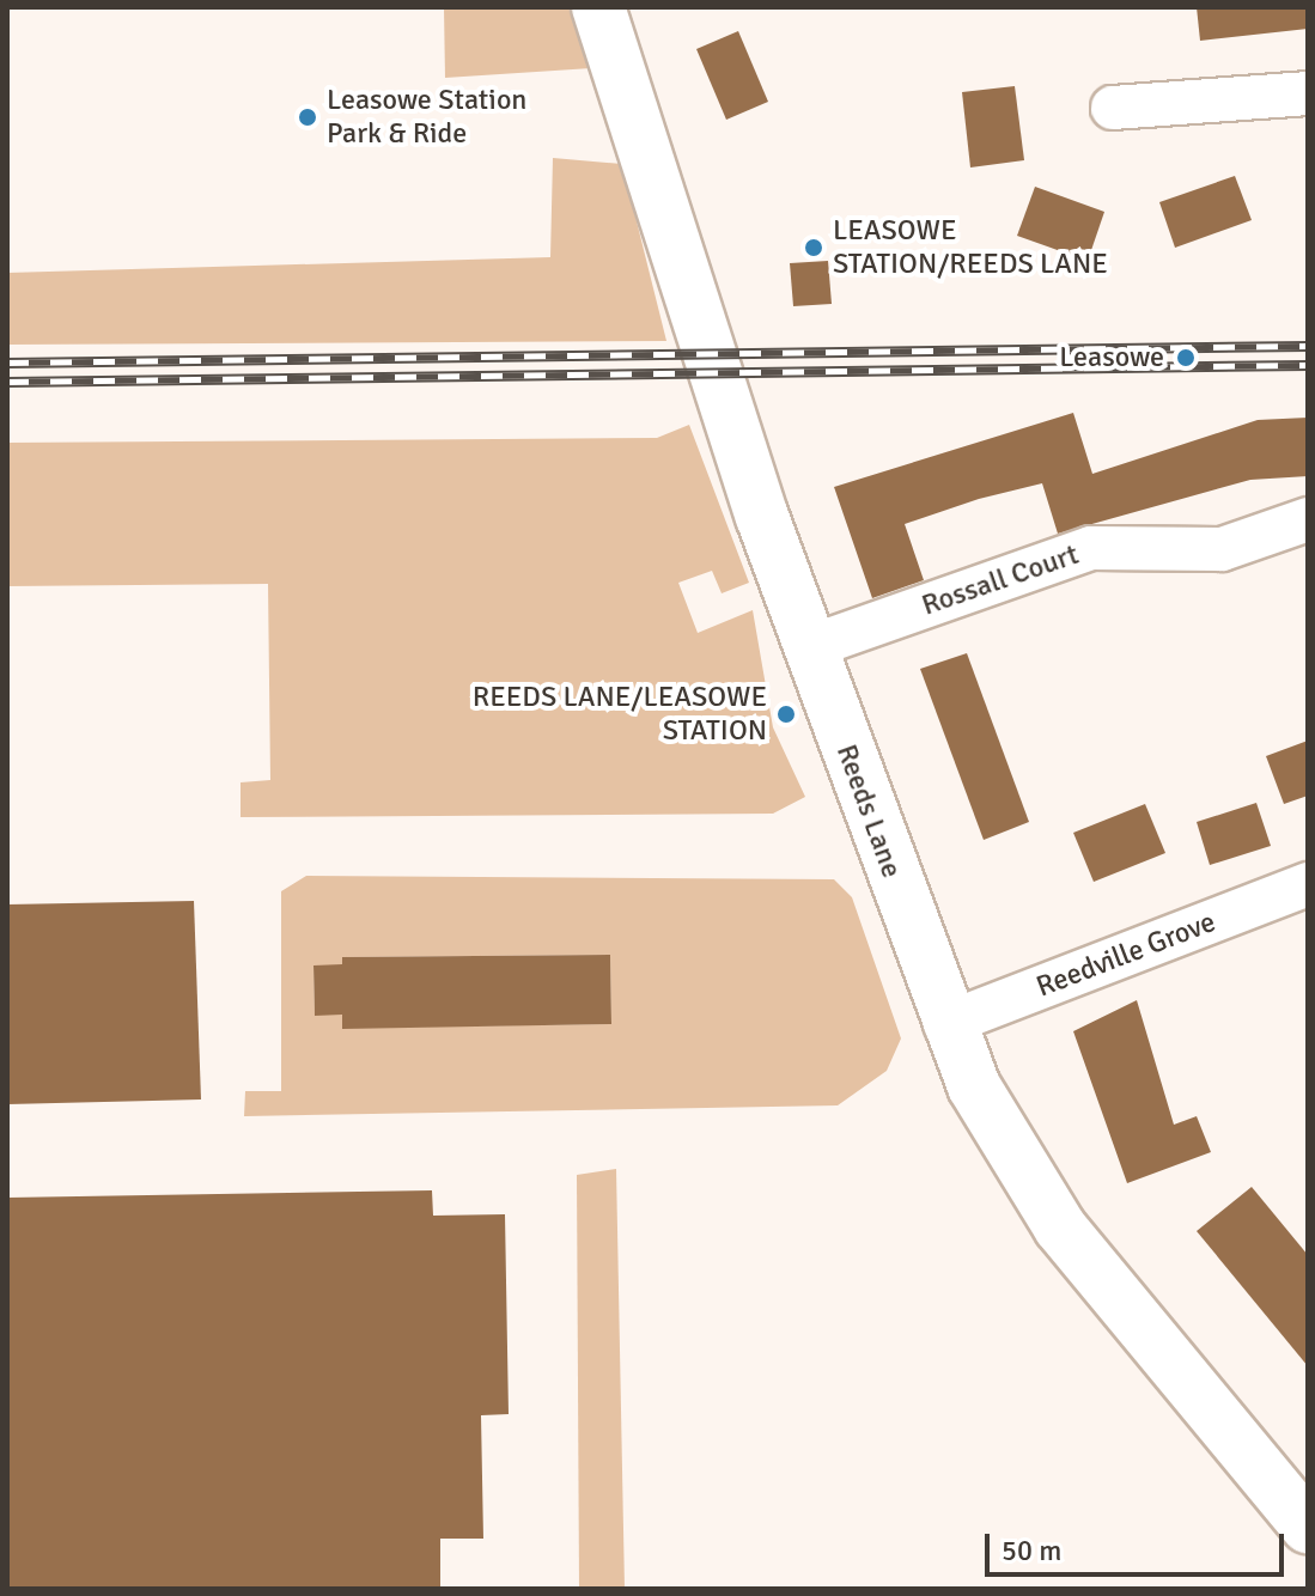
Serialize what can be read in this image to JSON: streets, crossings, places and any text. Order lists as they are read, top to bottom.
{
  "streets": {
    "street": ["Rossall Court", "Reeds Lane", "Reedville Grove"]
  },
  "crossings": [
    ["Rossall Court", "Reeds Lane"],
    ["Reeds Lane", "Reedville Grove"]
  ],
  "places": [
    "Leasowe Station Park & Ride",
    "LEASOWE STATION/REEDS LANE",
    "Leasowe",
    "REEDS LANE/LEASOWE STATION"
  ],
  "scale_bar": "50 m"
}
